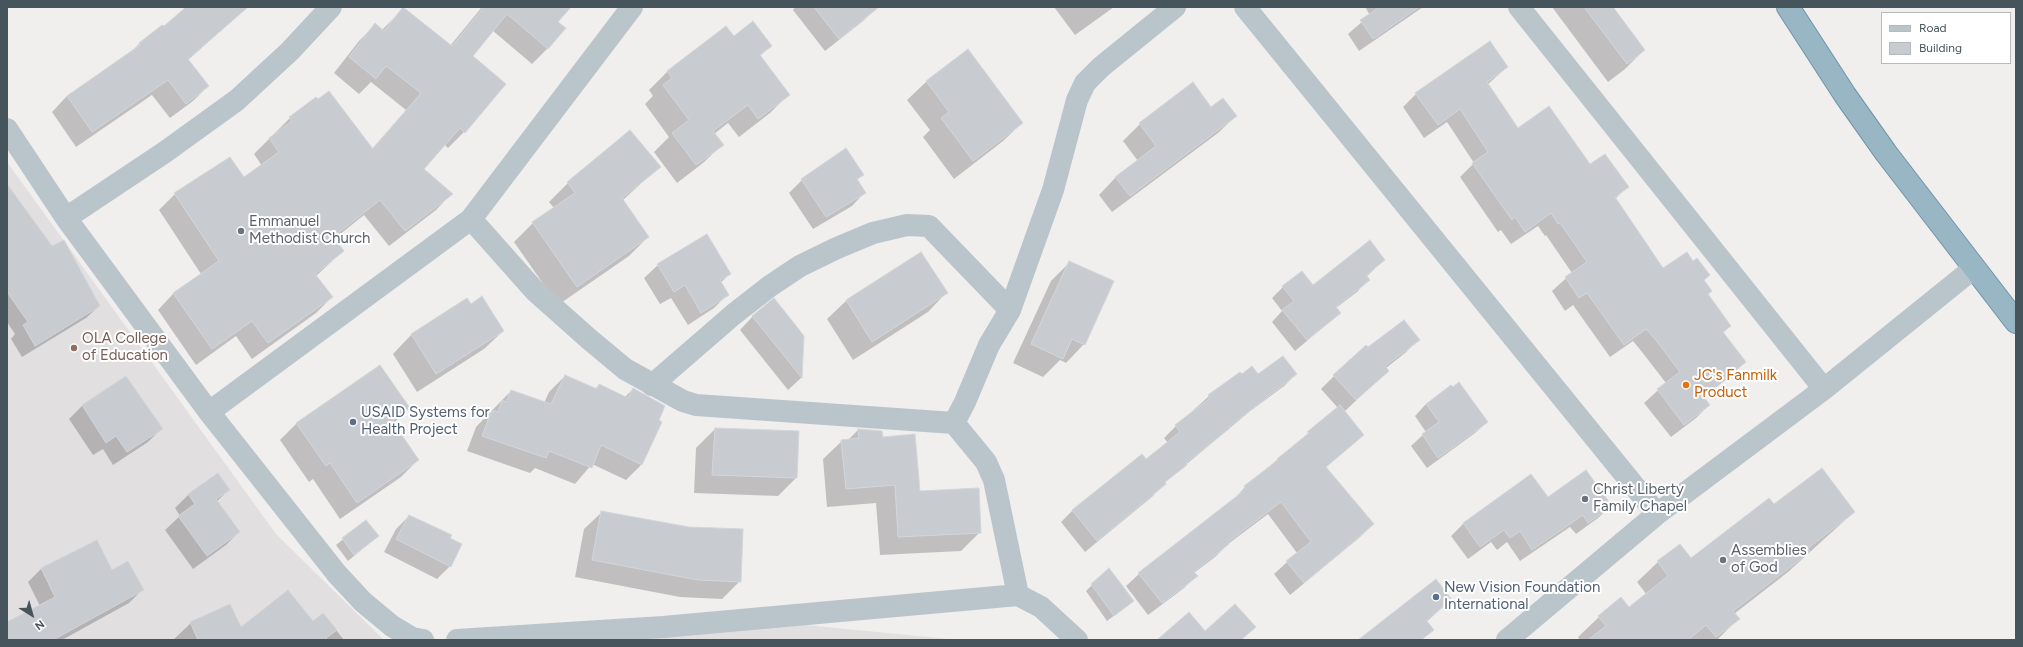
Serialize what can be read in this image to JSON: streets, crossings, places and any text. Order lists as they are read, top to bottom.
{
  "places": [
    "Emmanuel Methodist Church",
    "OLA College of Education",
    "JC's Fanmilk Product",
    "USAID Systems for Health Project",
    "Christ Liberty Family Chapel",
    "Assemblies of God",
    "New Vision Foundation International"
  ],
  "legend": ["Road", "Building"],
  "north": "bottom right"
}
